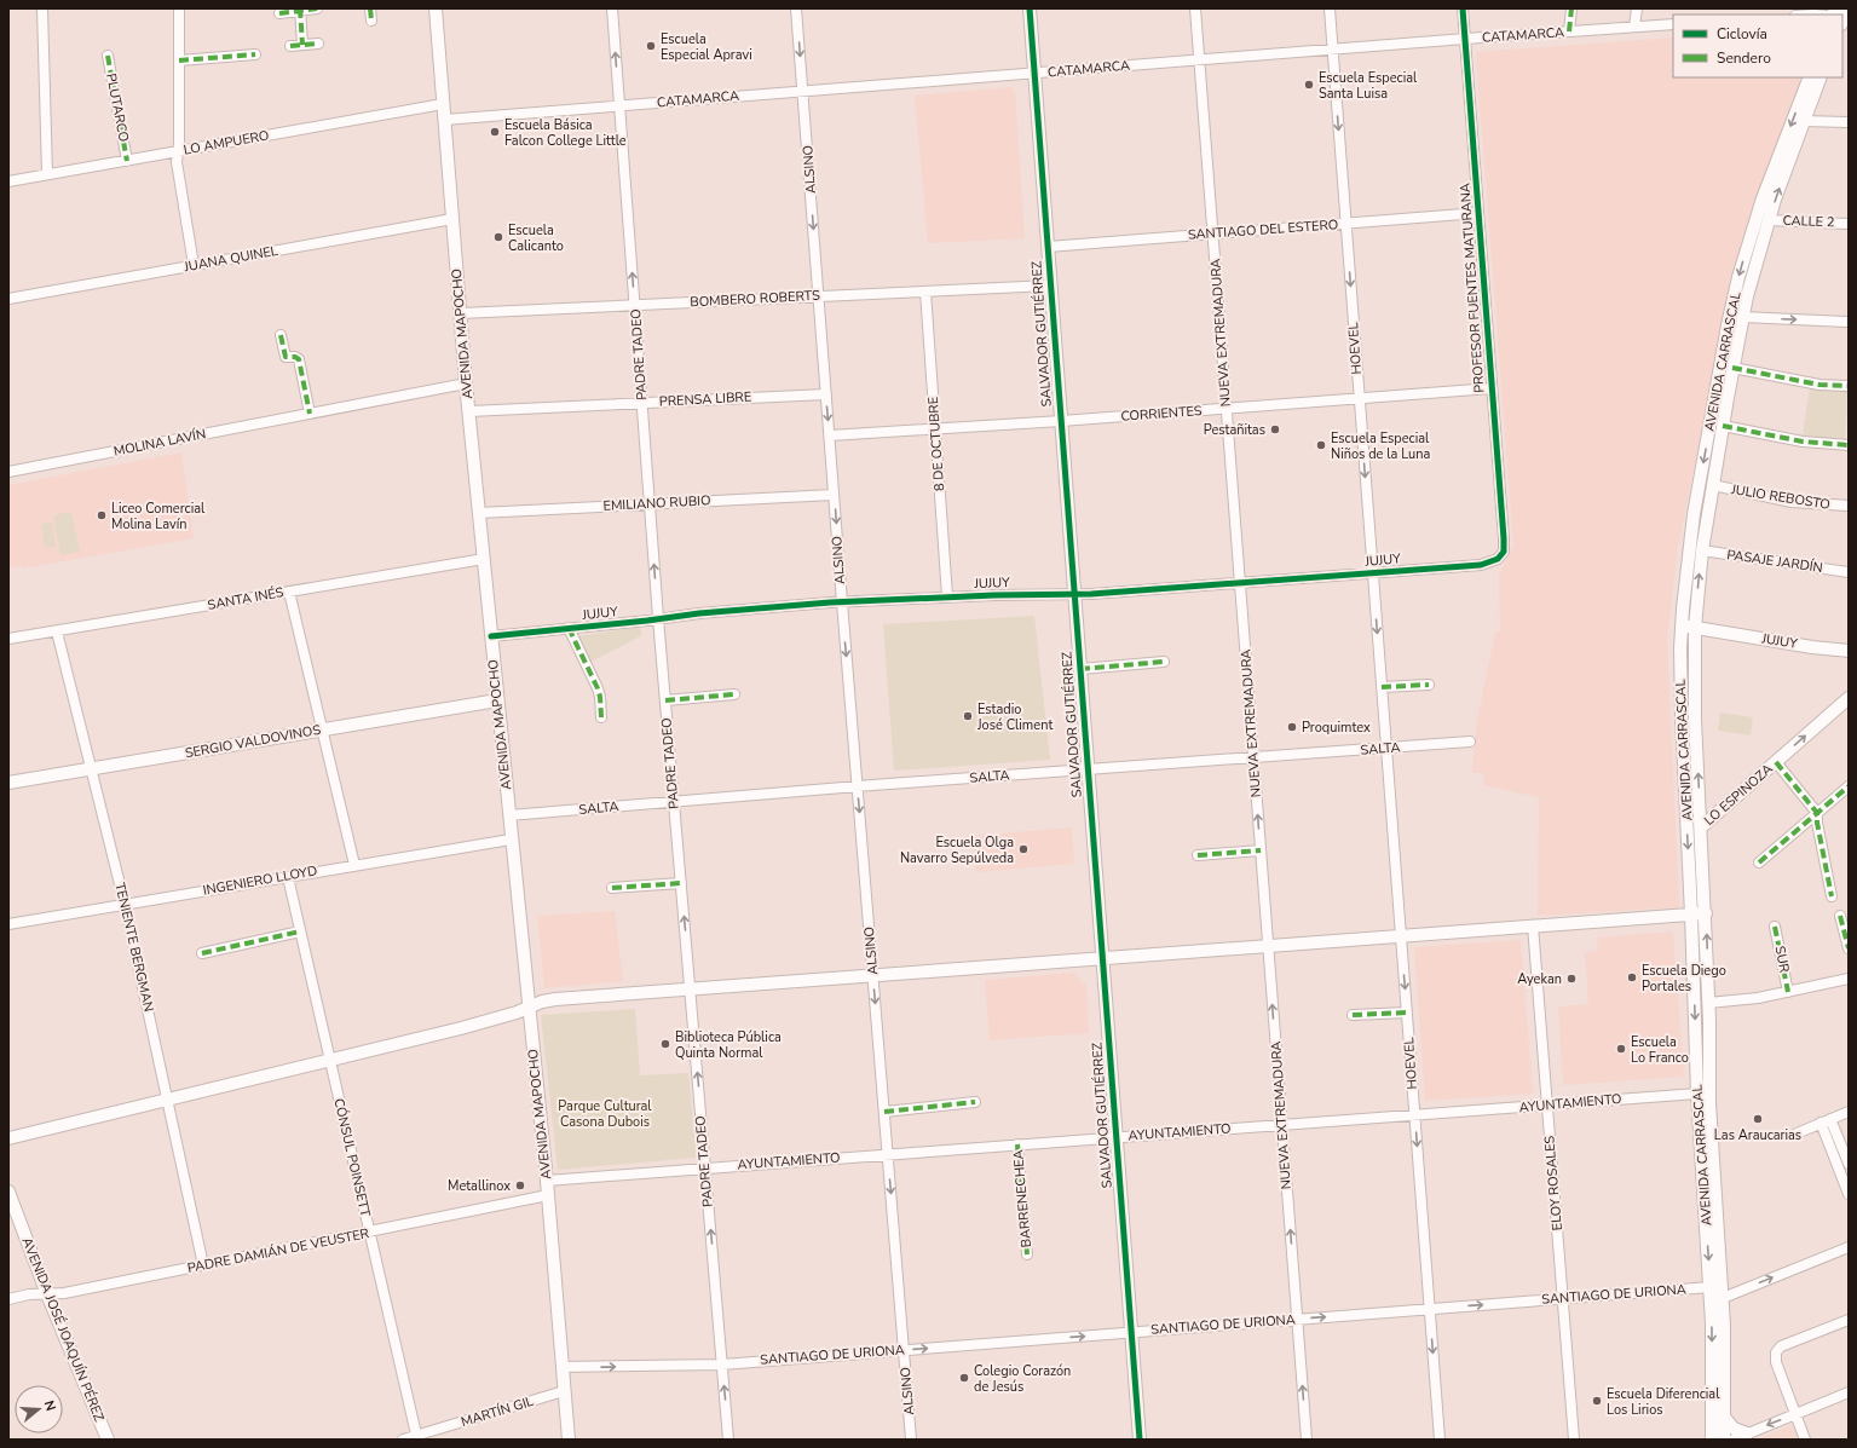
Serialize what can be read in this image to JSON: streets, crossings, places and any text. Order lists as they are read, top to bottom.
{
  "streets": {
    "main road": [
      "AVENIDA MAPOCHO",
      "SALVADOR GUTIÉRREZ",
      "AVENIDA CARRASCAL",
      "JUJUY",
      "SERGIO VALDOVINOS",
      "LO ESPINOZA",
      "AVENIDA JOSÉ JOAQUÍN PÉREZ"
    ],
    "street": [
      "CATAMARCA",
      "PLUTARCO",
      "LO AMPUERO",
      "ALSINO",
      "CALLE 2",
      "SANTIAGO DEL ESTERO",
      "JUANA QUINEL",
      "PROFESOR FUENTES MATURANA",
      "BOMBERO ROBERTS",
      "NUEVA EXTREMADURA",
      "HOEVEL",
      "PADRE TADEO",
      "PRENSA LIBRE",
      "CORRIENTES",
      "MOLINA LAVÍN",
      "8 DE OCTUBRE",
      "JULIO REBOSTO",
      "EMILIANO RUBIO",
      "PASAJE JARDÍN",
      "SANTA INÉS",
      "SALTA",
      "INGENIERO LLOYD",
      "TENIENTE BERGMAN",
      "SUR",
      "AYUNTAMIENTO",
      "CÓNSUL POINSETT",
      "ELOY ROSALES",
      "BARRENECHEA",
      "PADRE DAMIÁN DE VEUSTER",
      "SANTIAGO DE URIONA",
      "MARTÍN GIL"
    ]
  },
  "crossings": [
    ["CATAMARCA", "ALSINO"],
    ["CATAMARCA", "PROFESOR FUENTES MATURANA"],
    ["CATAMARCA", "NUEVA EXTREMADURA"],
    ["CATAMARCA", "AVENIDA MAPOCHO"],
    ["CATAMARCA", "SALVADOR GUTIÉRREZ"],
    ["CATAMARCA", "HOEVEL"],
    ["CATAMARCA", "PADRE TADEO"],
    ["PLUTARCO", "LO AMPUERO"],
    ["LO AMPUERO", "AVENIDA MAPOCHO"],
    ["ALSINO", "BOMBERO ROBERTS"],
    ["ALSINO", "PRENSA LIBRE"],
    ["ALSINO", "CORRIENTES"],
    ["ALSINO", "EMILIANO RUBIO"],
    ["ALSINO", "JUJUY"],
    ["ALSINO", "SALTA"],
    ["ALSINO", "AYUNTAMIENTO"],
    ["ALSINO", "SANTIAGO DE URIONA"],
    ["CALLE 2", "AVENIDA CARRASCAL"],
    ["SANTIAGO DEL ESTERO", "PROFESOR FUENTES MATURANA"],
    ["SANTIAGO DEL ESTERO", "NUEVA EXTREMADURA"],
    ["SANTIAGO DEL ESTERO", "SALVADOR GUTIÉRREZ"],
    ["SANTIAGO DEL ESTERO", "HOEVEL"],
    ["JUANA QUINEL", "AVENIDA MAPOCHO"],
    ["PROFESOR FUENTES MATURANA", "CORRIENTES"],
    ["PROFESOR FUENTES MATURANA", "JUJUY"],
    ["BOMBERO ROBERTS", "AVENIDA MAPOCHO"],
    ["BOMBERO ROBERTS", "SALVADOR GUTIÉRREZ"],
    ["BOMBERO ROBERTS", "PADRE TADEO"],
    ["BOMBERO ROBERTS", "8 DE OCTUBRE"],
    ["NUEVA EXTREMADURA", "CORRIENTES"],
    ["NUEVA EXTREMADURA", "JUJUY"],
    ["NUEVA EXTREMADURA", "SALTA"],
    ["NUEVA EXTREMADURA", "AYUNTAMIENTO"],
    ["NUEVA EXTREMADURA", "SANTIAGO DE URIONA"],
    ["AVENIDA MAPOCHO", "PRENSA LIBRE"],
    ["AVENIDA MAPOCHO", "MOLINA LAVÍN"],
    ["AVENIDA MAPOCHO", "EMILIANO RUBIO"],
    ["AVENIDA MAPOCHO", "JUJUY"],
    ["AVENIDA MAPOCHO", "SANTA INÉS"],
    ["AVENIDA MAPOCHO", "SERGIO VALDOVINOS"],
    ["AVENIDA MAPOCHO", "SALTA"],
    ["AVENIDA MAPOCHO", "INGENIERO LLOYD"],
    ["AVENIDA MAPOCHO", "AYUNTAMIENTO"],
    ["AVENIDA MAPOCHO", "PADRE DAMIÁN DE VEUSTER"],
    ["AVENIDA MAPOCHO", "SANTIAGO DE URIONA"],
    ["AVENIDA MAPOCHO", "MARTÍN GIL"],
    ["SALVADOR GUTIÉRREZ", "CORRIENTES"],
    ["SALVADOR GUTIÉRREZ", "JUJUY"],
    ["SALVADOR GUTIÉRREZ", "SALTA"],
    ["SALVADOR GUTIÉRREZ", "AYUNTAMIENTO"],
    ["SALVADOR GUTIÉRREZ", "SANTIAGO DE URIONA"],
    ["HOEVEL", "CORRIENTES"],
    ["HOEVEL", "JUJUY"],
    ["HOEVEL", "SALTA"],
    ["HOEVEL", "AYUNTAMIENTO"],
    ["HOEVEL", "SANTIAGO DE URIONA"],
    ["PADRE TADEO", "PRENSA LIBRE"],
    ["PADRE TADEO", "EMILIANO RUBIO"],
    ["PADRE TADEO", "JUJUY"],
    ["PADRE TADEO", "SALTA"],
    ["PADRE TADEO", "AYUNTAMIENTO"],
    ["PADRE TADEO", "SANTIAGO DE URIONA"],
    ["AVENIDA CARRASCAL", "JULIO REBOSTO"],
    ["AVENIDA CARRASCAL", "JUJUY"],
    ["AVENIDA CARRASCAL", "PASAJE JARDÍN"],
    ["AVENIDA CARRASCAL", "LO ESPINOZA"],
    ["AVENIDA CARRASCAL", "AYUNTAMIENTO"],
    ["AVENIDA CARRASCAL", "SANTIAGO DE URIONA"],
    ["CORRIENTES", "8 DE OCTUBRE"],
    ["8 DE OCTUBRE", "JUJUY"],
    ["SANTA INÉS", "TENIENTE BERGMAN"],
    ["SERGIO VALDOVINOS", "TENIENTE BERGMAN"],
    ["INGENIERO LLOYD", "TENIENTE BERGMAN"],
    ["INGENIERO LLOYD", "CÓNSUL POINSETT"],
    ["TENIENTE BERGMAN", "PADRE DAMIÁN DE VEUSTER"],
    ["AYUNTAMIENTO", "ELOY ROSALES"],
    ["AYUNTAMIENTO", "BARRENECHEA"],
    ["CÓNSUL POINSETT", "PADRE DAMIÁN DE VEUSTER"],
    ["CÓNSUL POINSETT", "MARTÍN GIL"],
    ["ELOY ROSALES", "SANTIAGO DE URIONA"],
    ["PADRE DAMIÁN DE VEUSTER", "AVENIDA JOSÉ JOAQUÍN PÉREZ"]
  ],
  "one_way": [
    "ALSINO",
    "NUEVA EXTREMADURA",
    "HOEVEL",
    "PADRE TADEO",
    "LO ESPINOZA",
    "SANTIAGO DE URIONA"
  ],
  "parks": ["Parque Cultural Casona Dubois"],
  "places": [
    "Escuela Especial Apravi",
    "Escuela Especial Santa Luisa",
    "Escuela Básica Falcon College Little",
    "Escuela Calicanto",
    "Pestañitas",
    "Escuela Especial Niños de la Luna",
    "Liceo Comercial Molina Lavín",
    "Estadio José Climent",
    "Proquimtex",
    "Escuela Olga Navarro Sepúlveda",
    "Escuela Diego Portales",
    "Ayekan",
    "Biblioteca Pública Quinta Normal",
    "Escuela Lo Franco",
    "Las Araucarias",
    "Metallinox",
    "Colegio Corazón de Jesús",
    "Escuela Diferencial Los Lirios"
  ],
  "legend": ["Ciclovía", "Sendero"],
  "north": "right"
}
